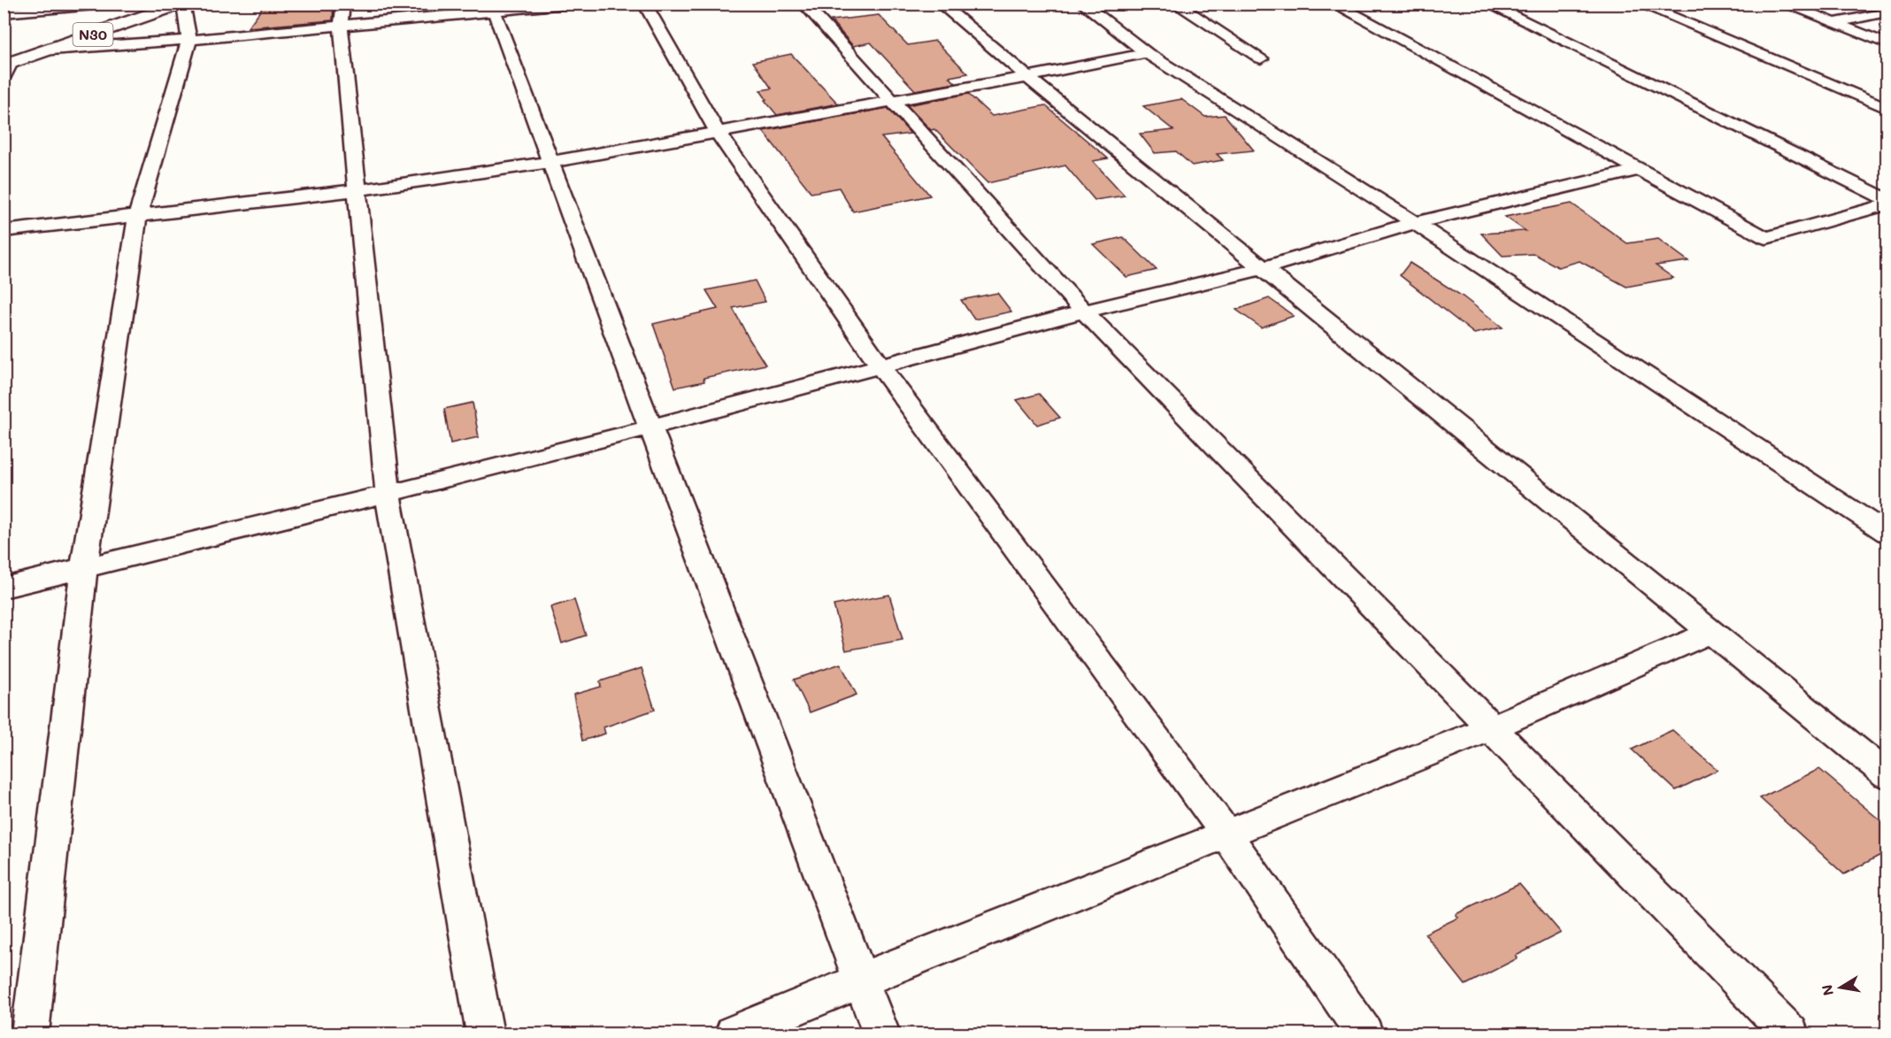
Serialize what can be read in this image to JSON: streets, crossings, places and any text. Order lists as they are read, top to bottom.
{
  "streets": {
    "main road": ["N30"]
  },
  "north": "left"
}
